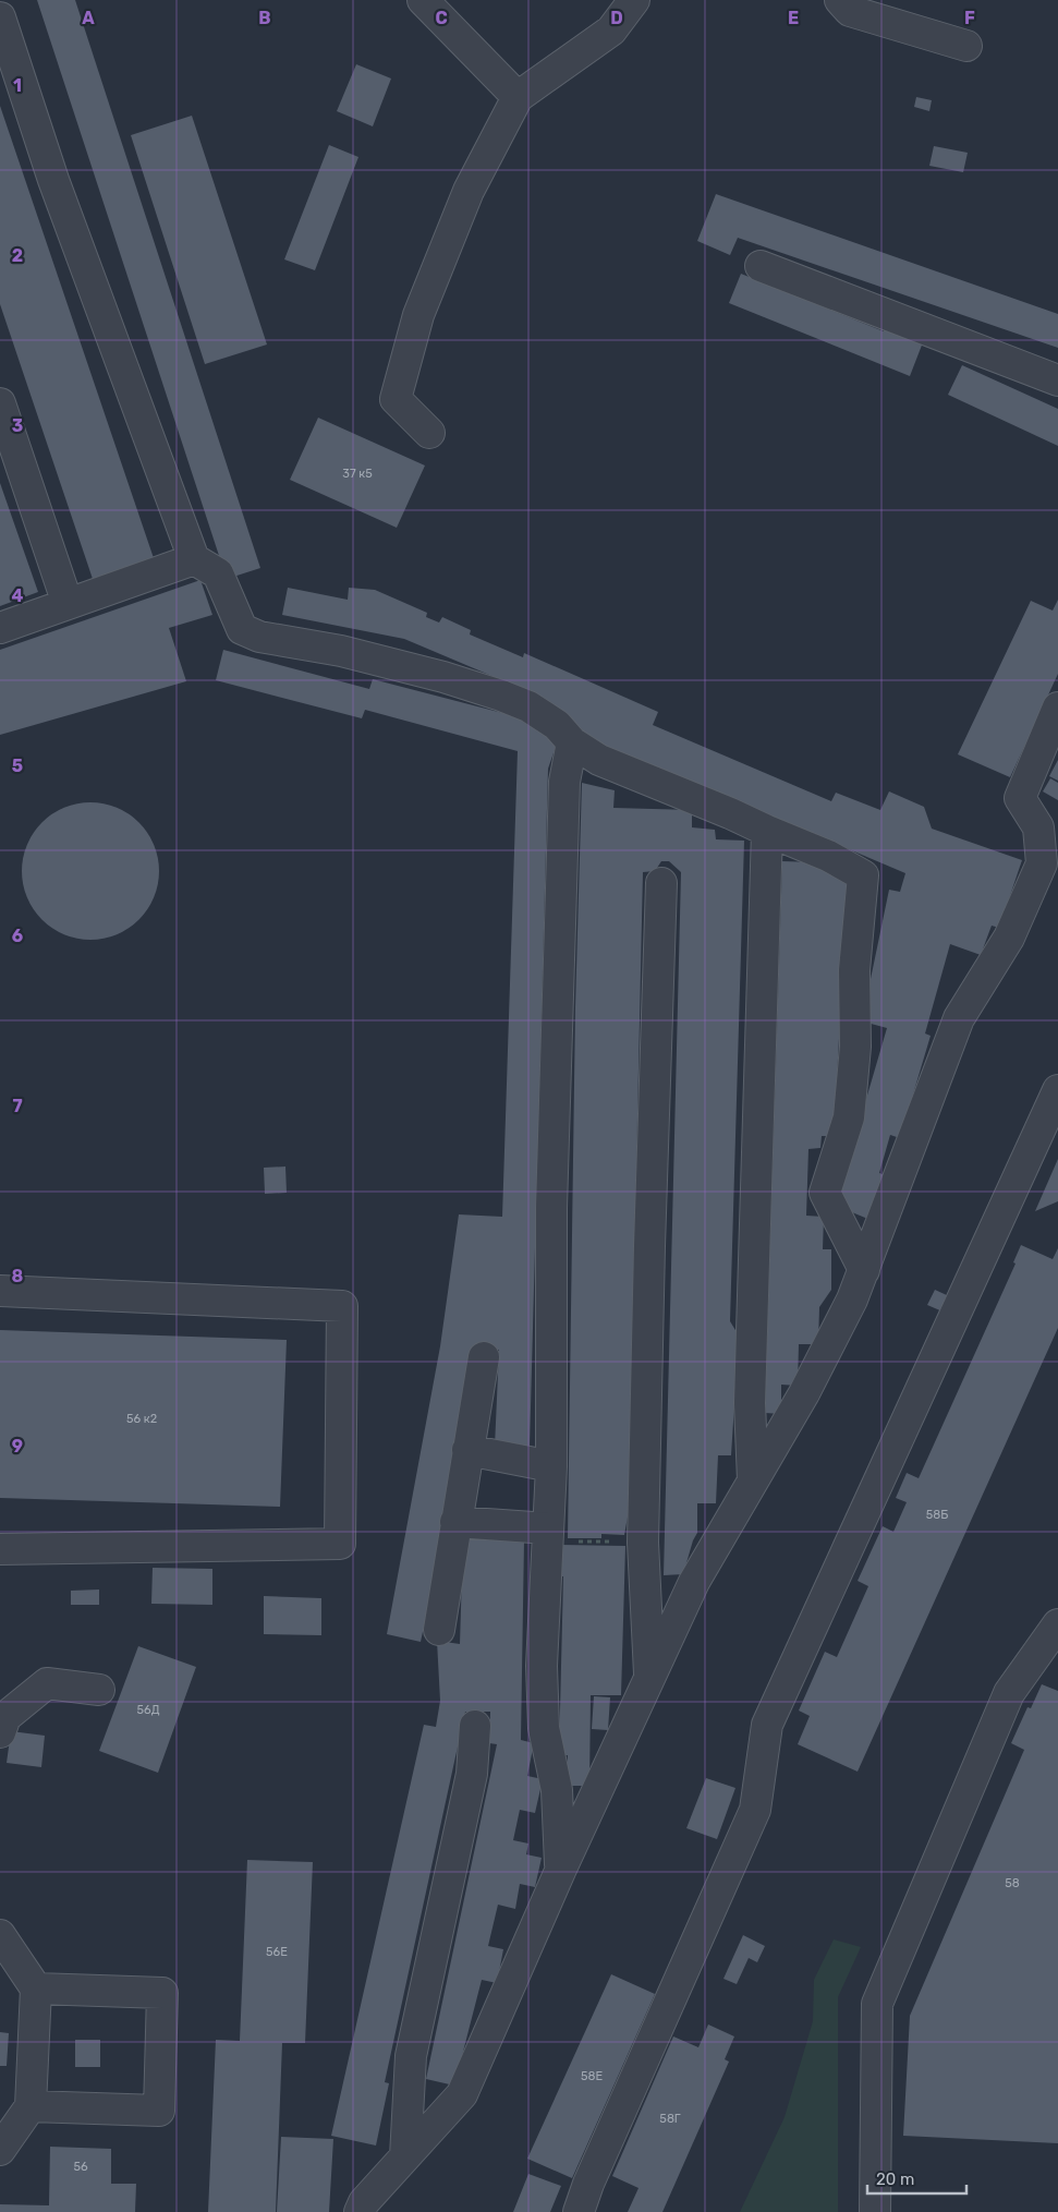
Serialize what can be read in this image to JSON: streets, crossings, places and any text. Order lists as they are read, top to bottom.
{
  "house_numbers": [
    "37 к5",
    "56 к2",
    "58Б",
    "56Д",
    "58",
    "56Е",
    "58Е",
    "58Г",
    "56"
  ],
  "scale_bar": "20 m",
  "grid": {
    "columns": [
      "A",
      "B",
      "C",
      "D",
      "E",
      "F"
    ],
    "rows": [
      "1",
      "2",
      "3",
      "4",
      "5",
      "6",
      "7",
      "8",
      "9"
    ]
  }
}
